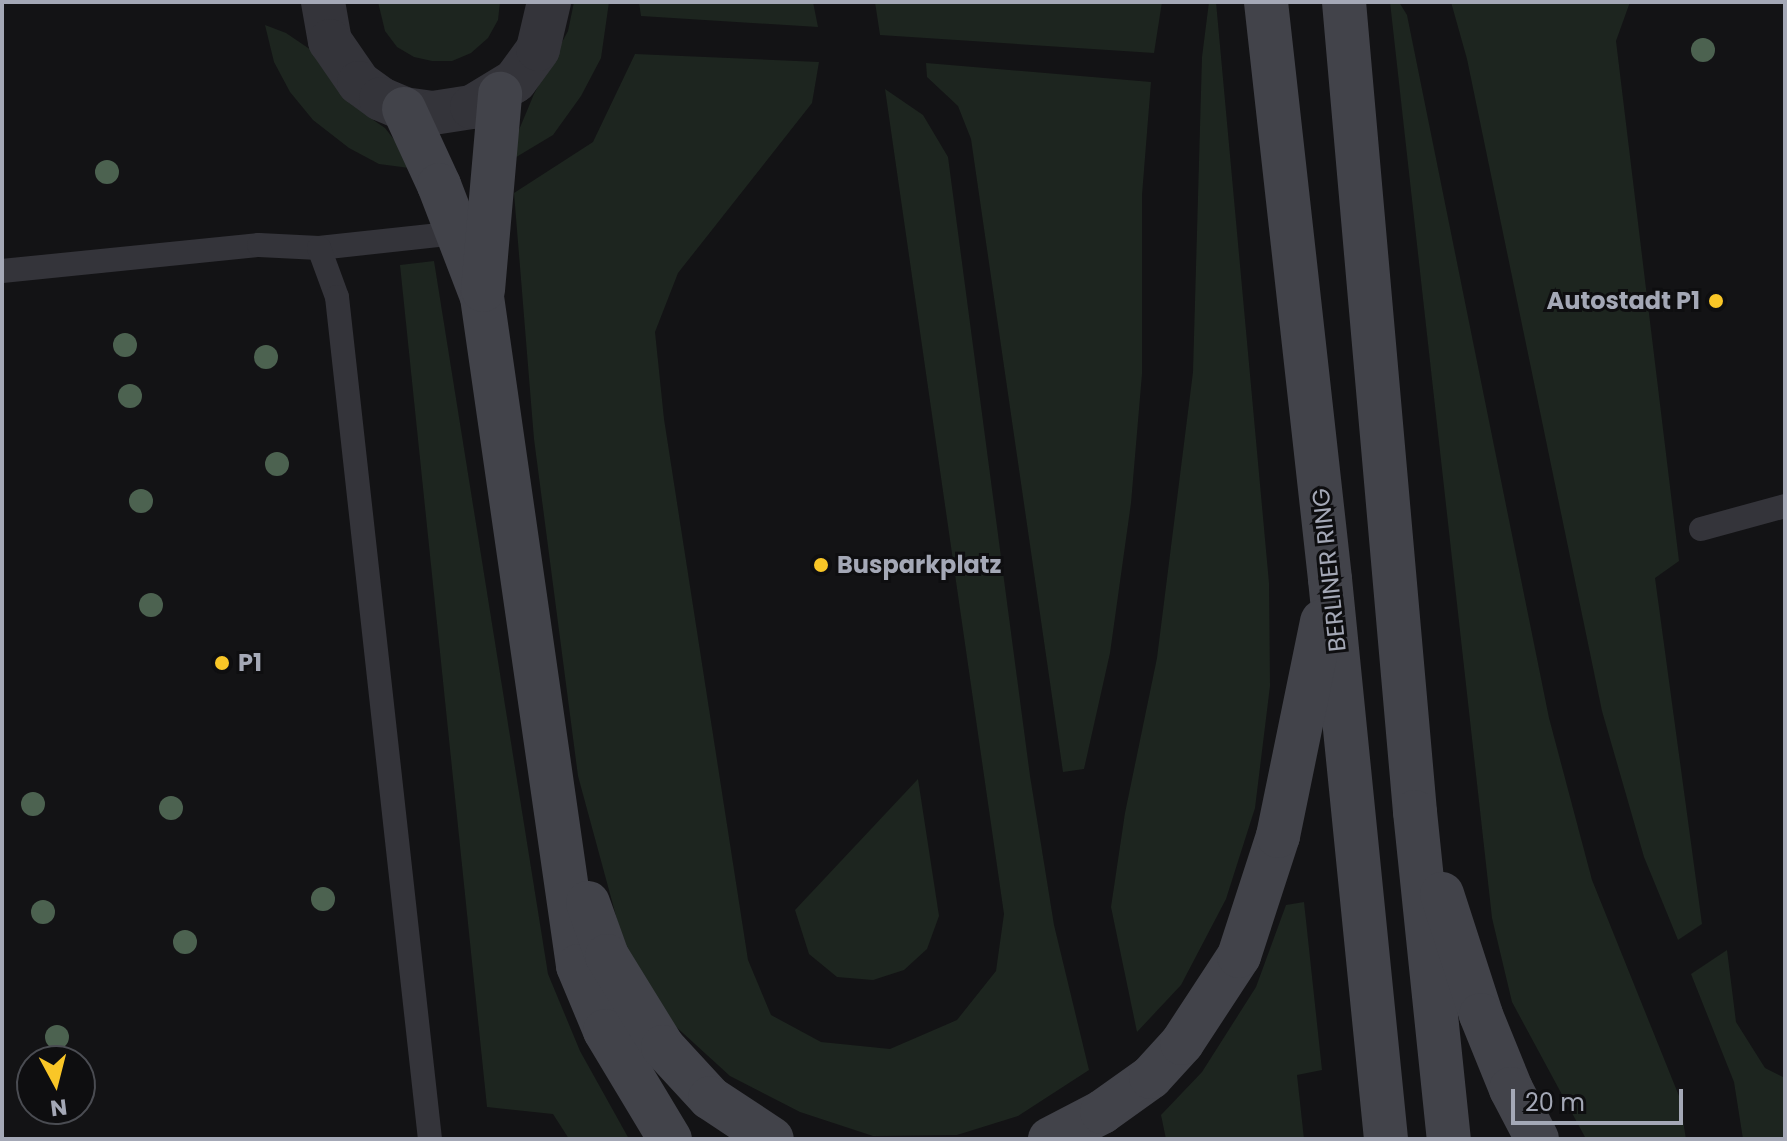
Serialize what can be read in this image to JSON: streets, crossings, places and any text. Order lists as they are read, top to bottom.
{
  "streets": {
    "main road": ["BERLINER RING"]
  },
  "places": ["Autostadt P1", "Busparkplatz", "P1"],
  "scale_bar": "20 m",
  "north": "bottom"
}
